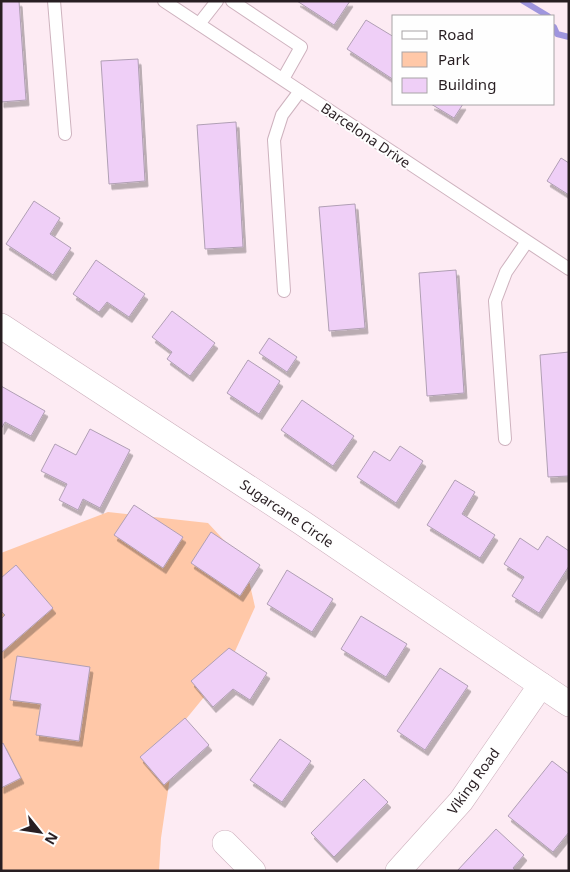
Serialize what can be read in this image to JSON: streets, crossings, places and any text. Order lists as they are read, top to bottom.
{
  "streets": {
    "street": ["Sugarcane Circle", "Viking Road"],
    "lane": ["Barcelona Drive"]
  },
  "crossings": [
    ["Sugarcane Circle", "Viking Road"]
  ],
  "legend": ["Road", "Park", "Building"],
  "north": "bottom right"
}
